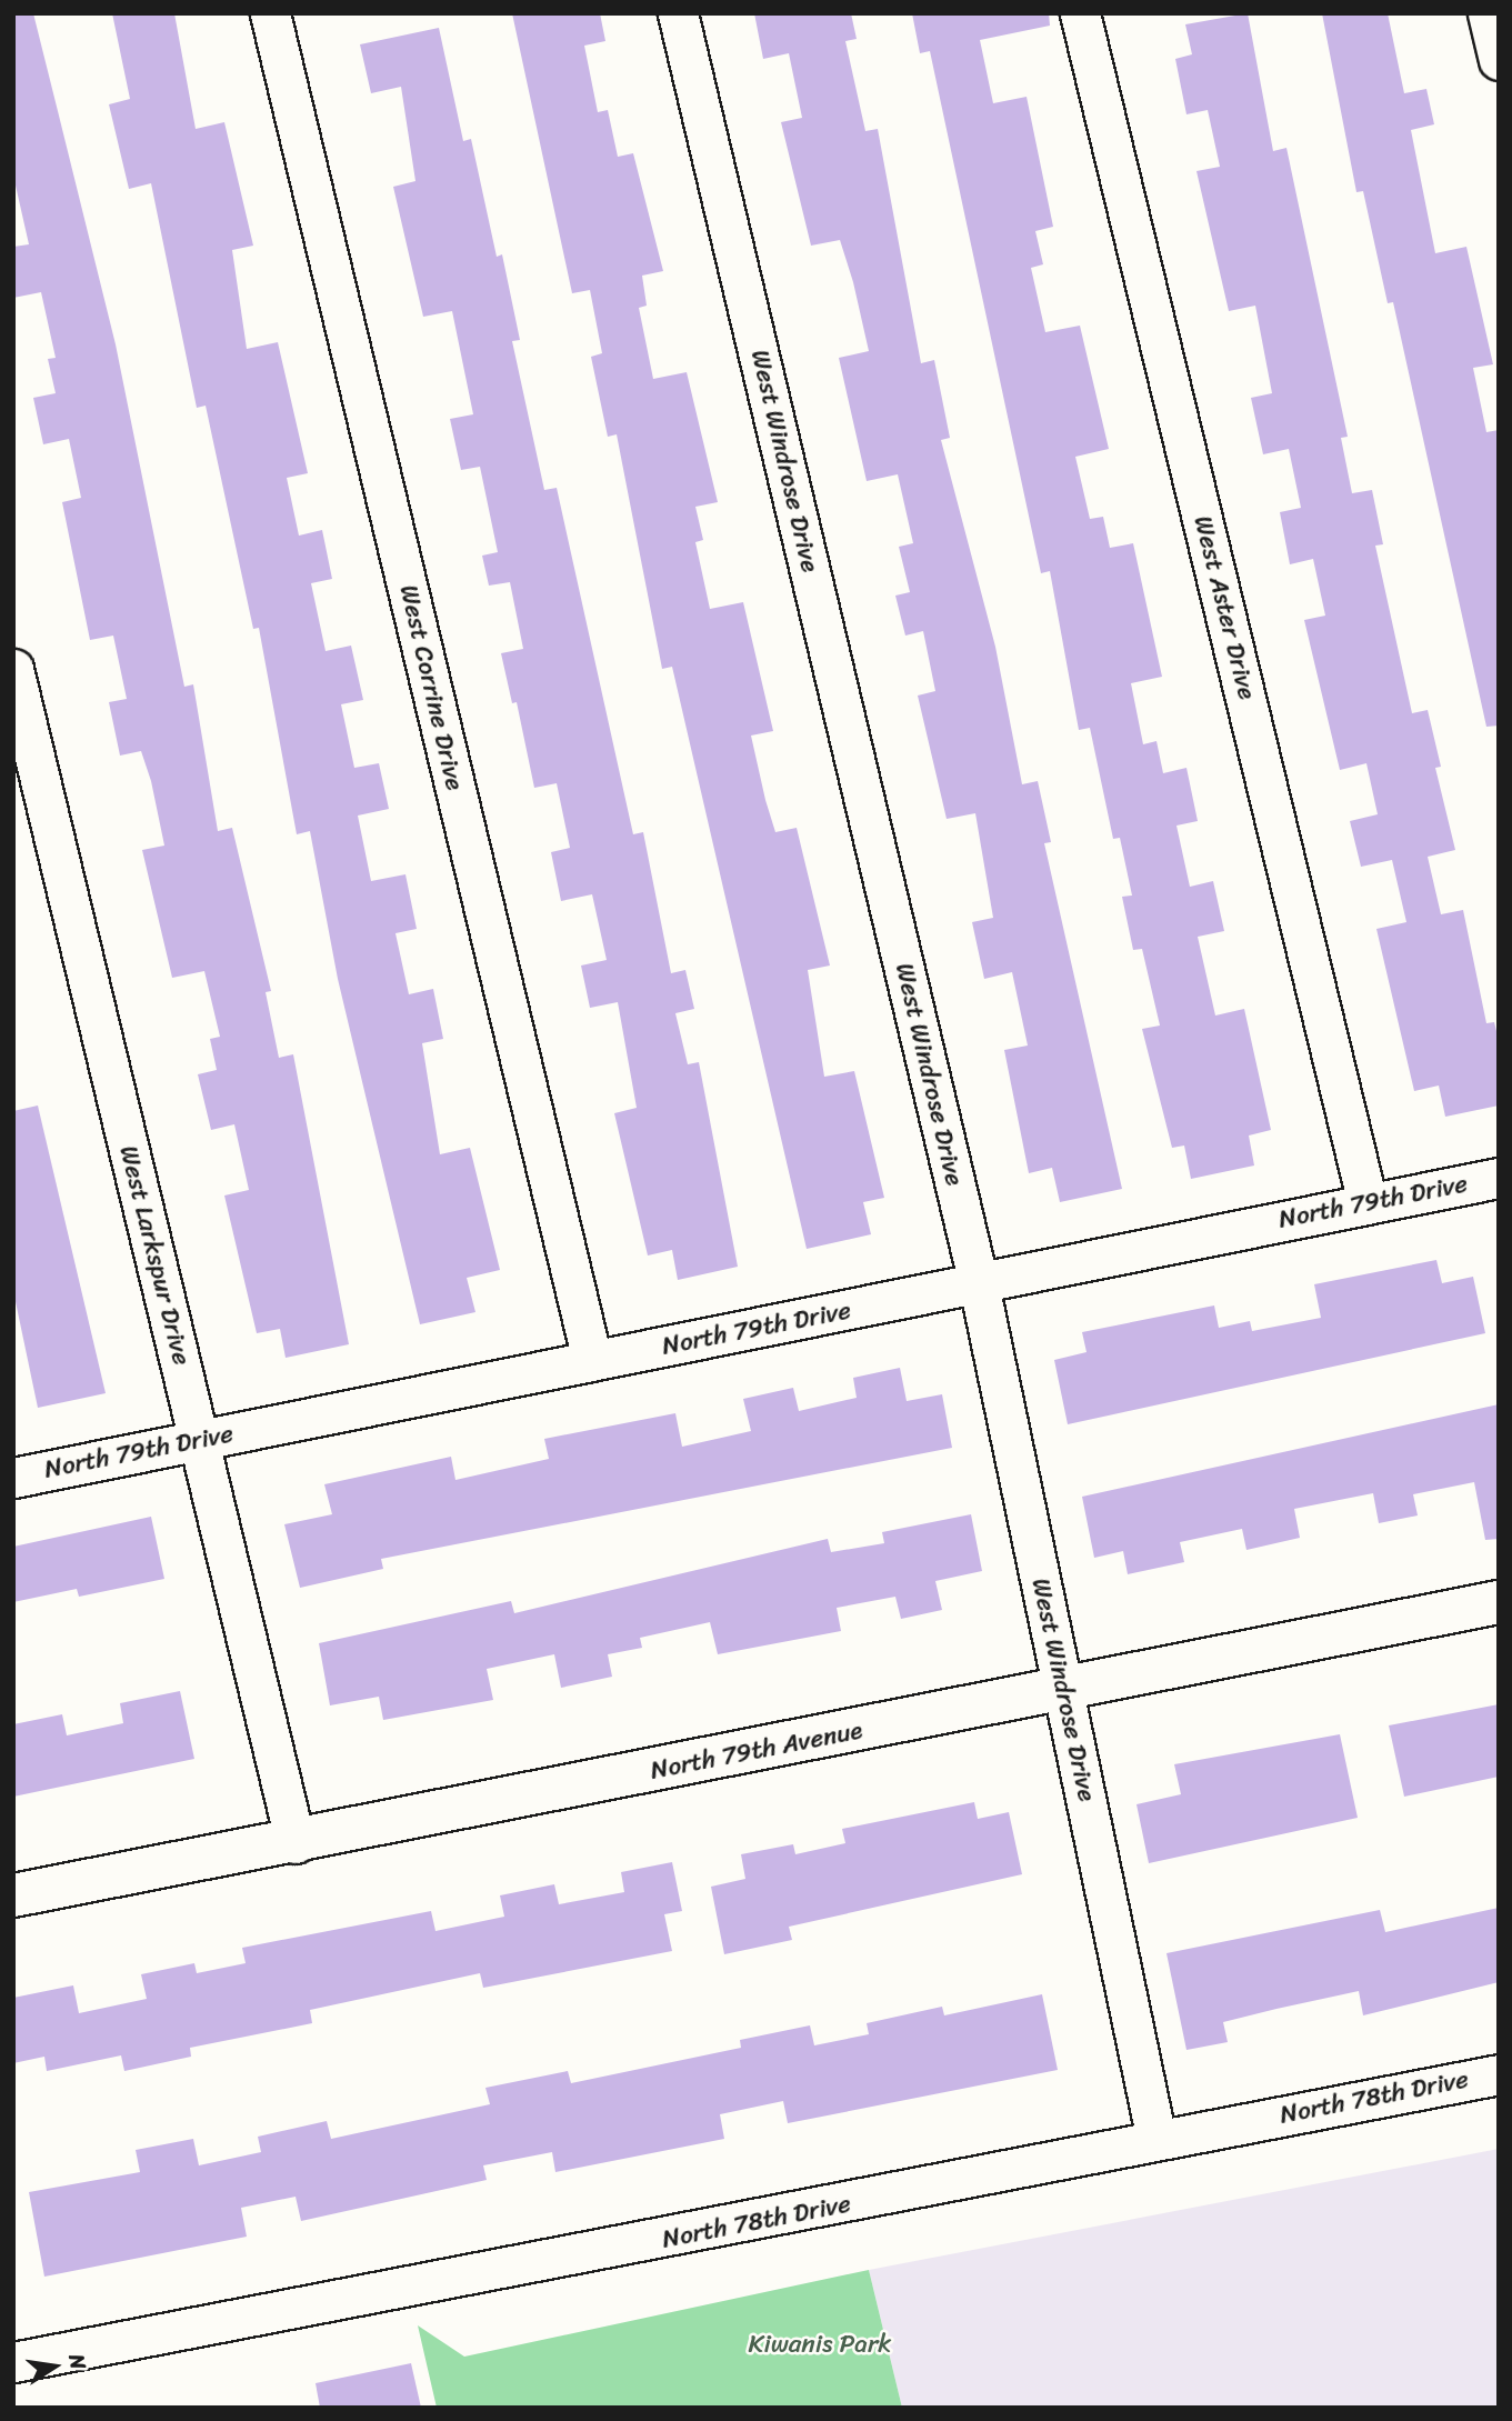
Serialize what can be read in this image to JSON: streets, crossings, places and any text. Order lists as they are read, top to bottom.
{
  "streets": {
    "street": [
      "West Windrose Drive",
      "West Aster Drive",
      "West Corrine Drive",
      "North 79th Drive",
      "West Larkspur Drive",
      "North 79th Avenue",
      "North 78th Drive"
    ]
  },
  "crossings": [
    ["West Windrose Drive", "North 79th Drive"],
    ["West Windrose Drive", "North 79th Avenue"],
    ["West Windrose Drive", "North 78th Drive"],
    ["West Aster Drive", "North 79th Drive"],
    ["West Corrine Drive", "North 79th Drive"],
    ["North 79th Drive", "West Larkspur Drive"],
    ["West Larkspur Drive", "North 79th Avenue"]
  ],
  "parks": ["Kiwanis Park"],
  "north": "right"
}
